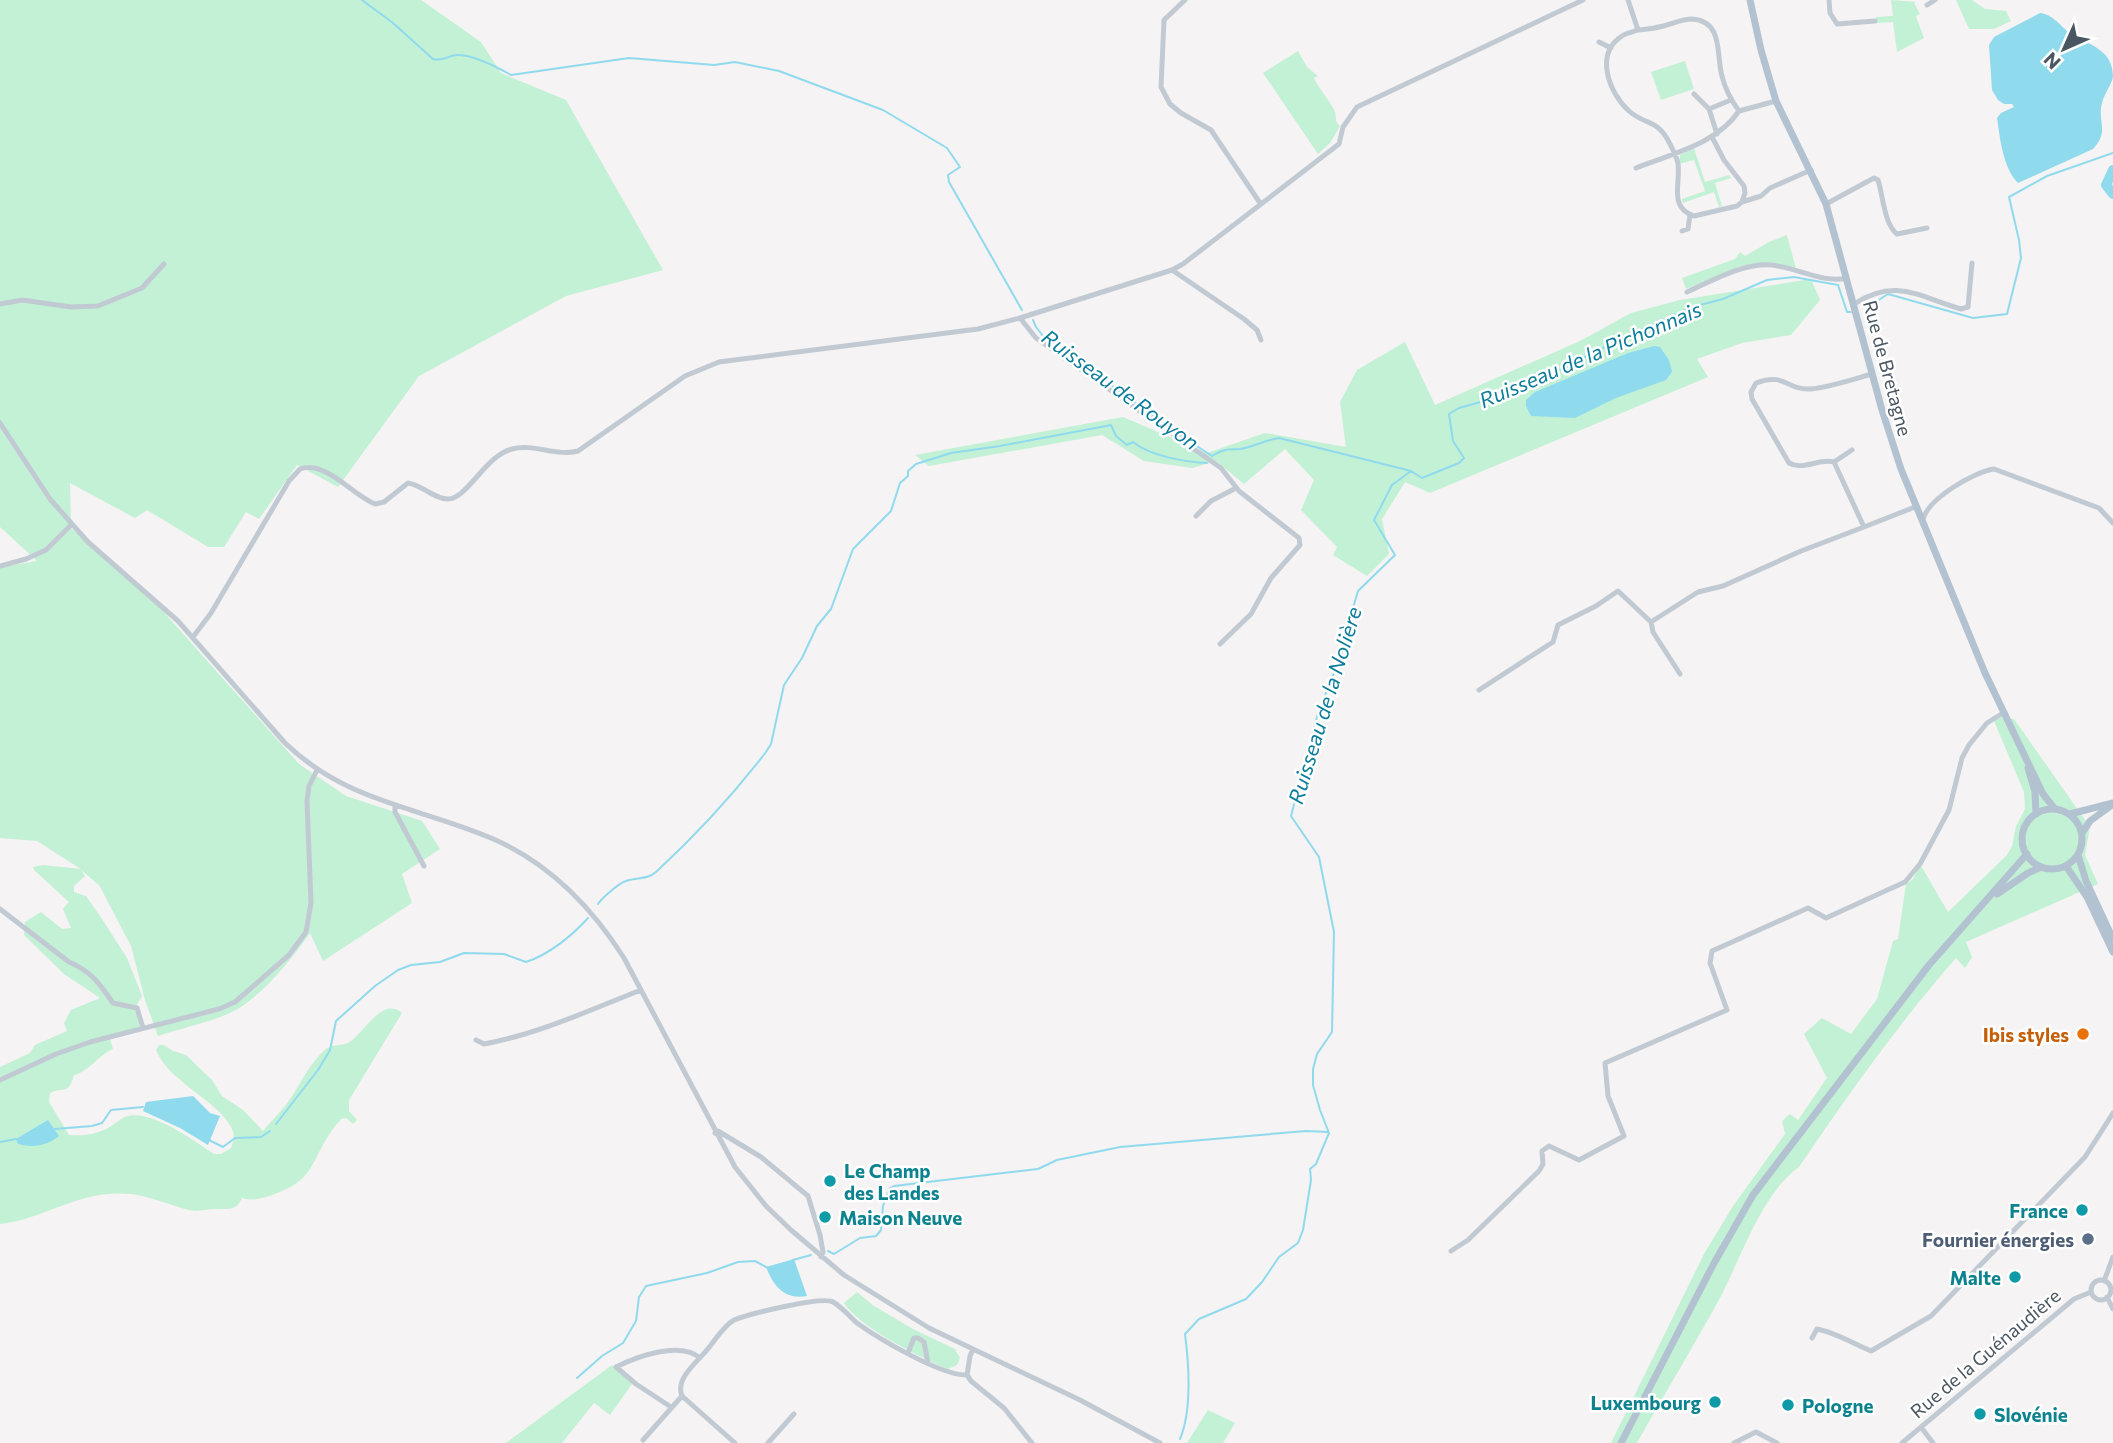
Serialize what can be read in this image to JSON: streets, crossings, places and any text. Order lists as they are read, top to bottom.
{
  "streets": {
    "main road": ["Rue de Bretagne"],
    "street": ["Rue de la Guénaudière"]
  },
  "water": ["Ruisseau de la Pichonnais", "Ruisseau de Rouyon", "Ruisseau de la Nolière"],
  "places": [
    "Ibis styles",
    "Le Champ des Landes",
    "France",
    "Maison Neuve",
    "Fournier énergies",
    "Malte",
    "Luxembourg",
    "Pologne",
    "Slovénie"
  ],
  "north": "bottom left"
}
